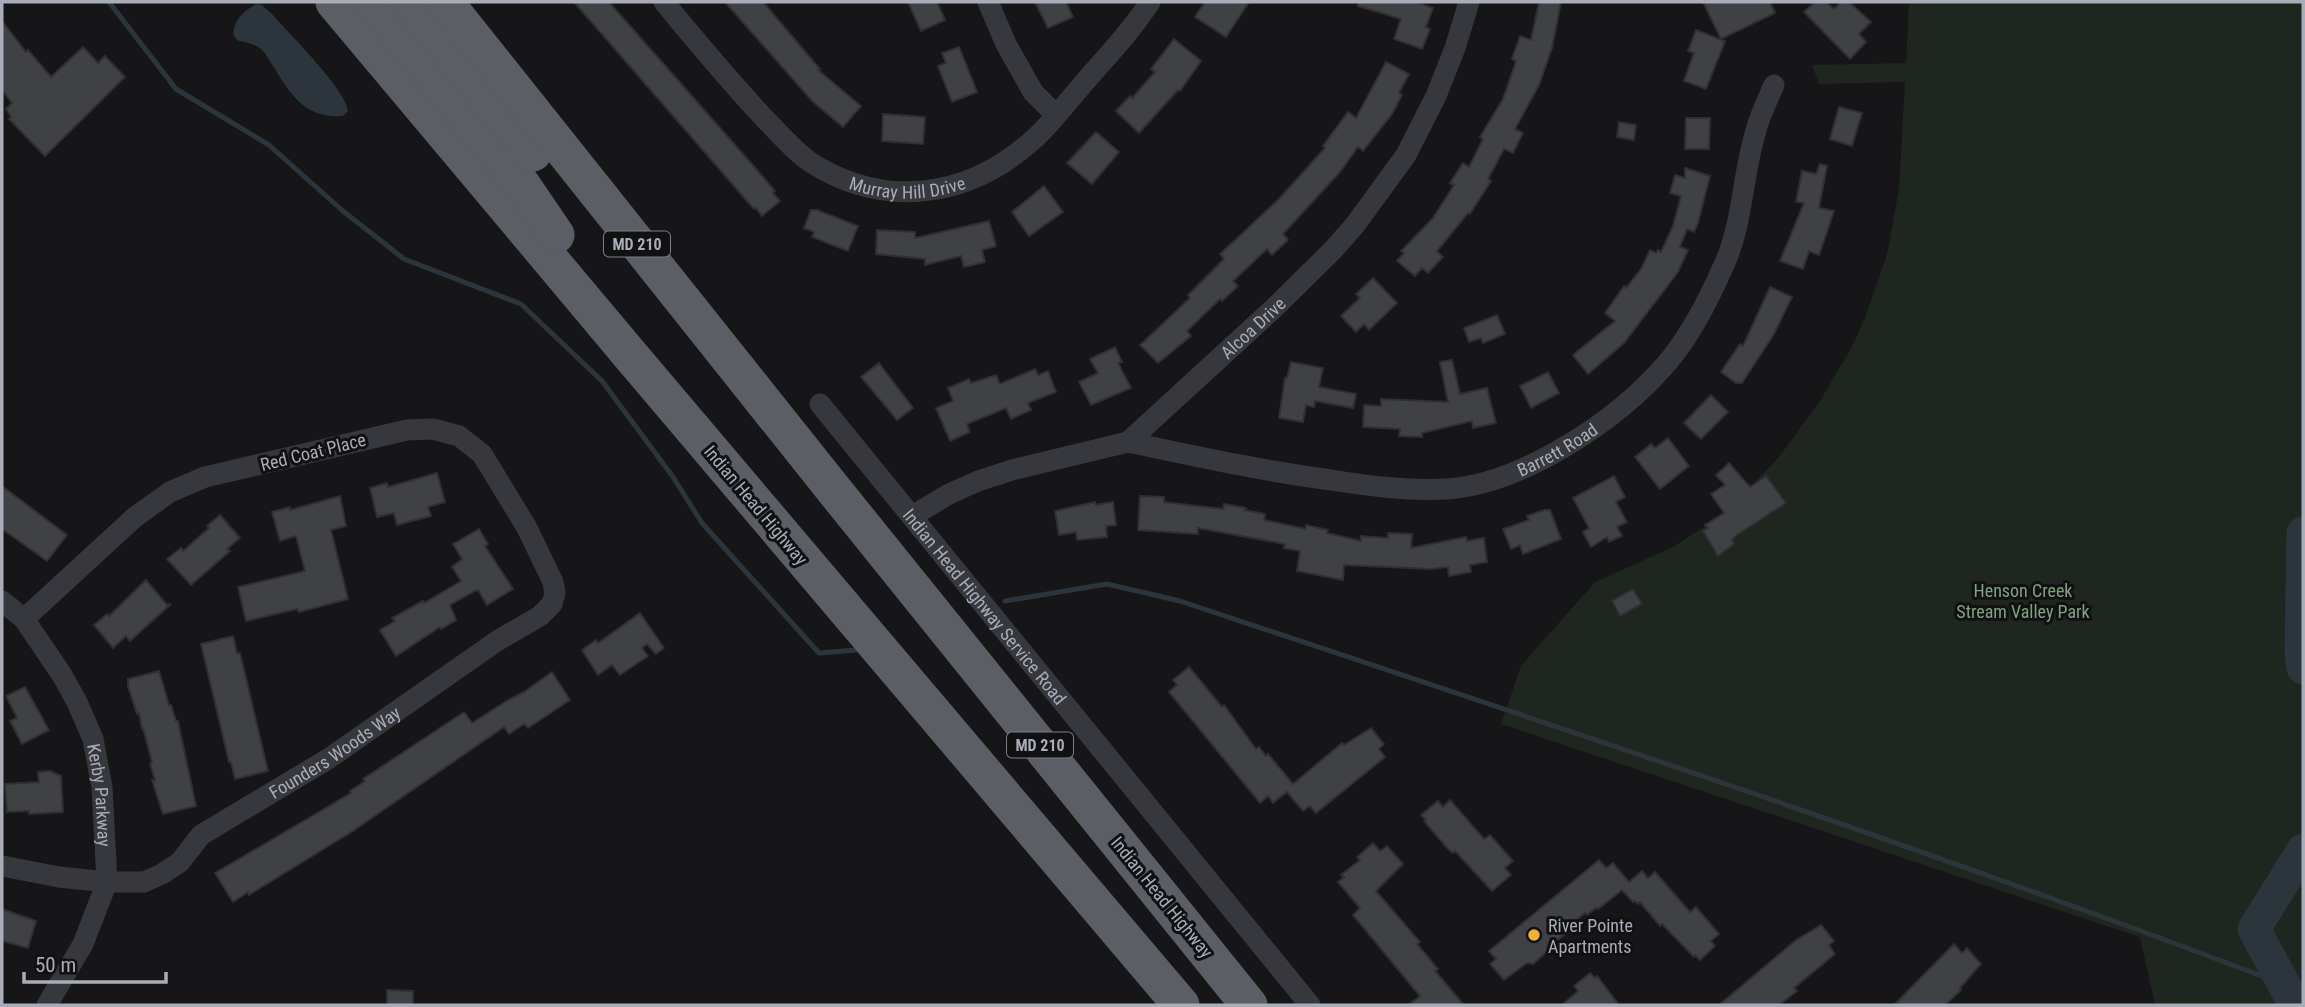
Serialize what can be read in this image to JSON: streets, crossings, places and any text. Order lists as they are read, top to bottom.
{
  "streets": {
    "highway": ["MD 210", "Indian Head Highway"],
    "street": [
      "Murray Hill Drive",
      "Alcoa Drive",
      "Barrett Road",
      "Red Coat Place",
      "Indian Head Highway Service Road",
      "Founders Woods Way",
      "Kerby Parkway"
    ]
  },
  "crossings": [
    ["Alcoa Drive", "Barrett Road"],
    ["Alcoa Drive", "Indian Head Highway Service Road"],
    ["Red Coat Place", "Founders Woods Way"],
    ["Red Coat Place", "Kerby Parkway"],
    ["Founders Woods Way", "Kerby Parkway"]
  ],
  "parks": ["Henson Creek Stream Valley Park"],
  "places": ["River Pointe Apartments"],
  "scale_bar": "50 m"
}
